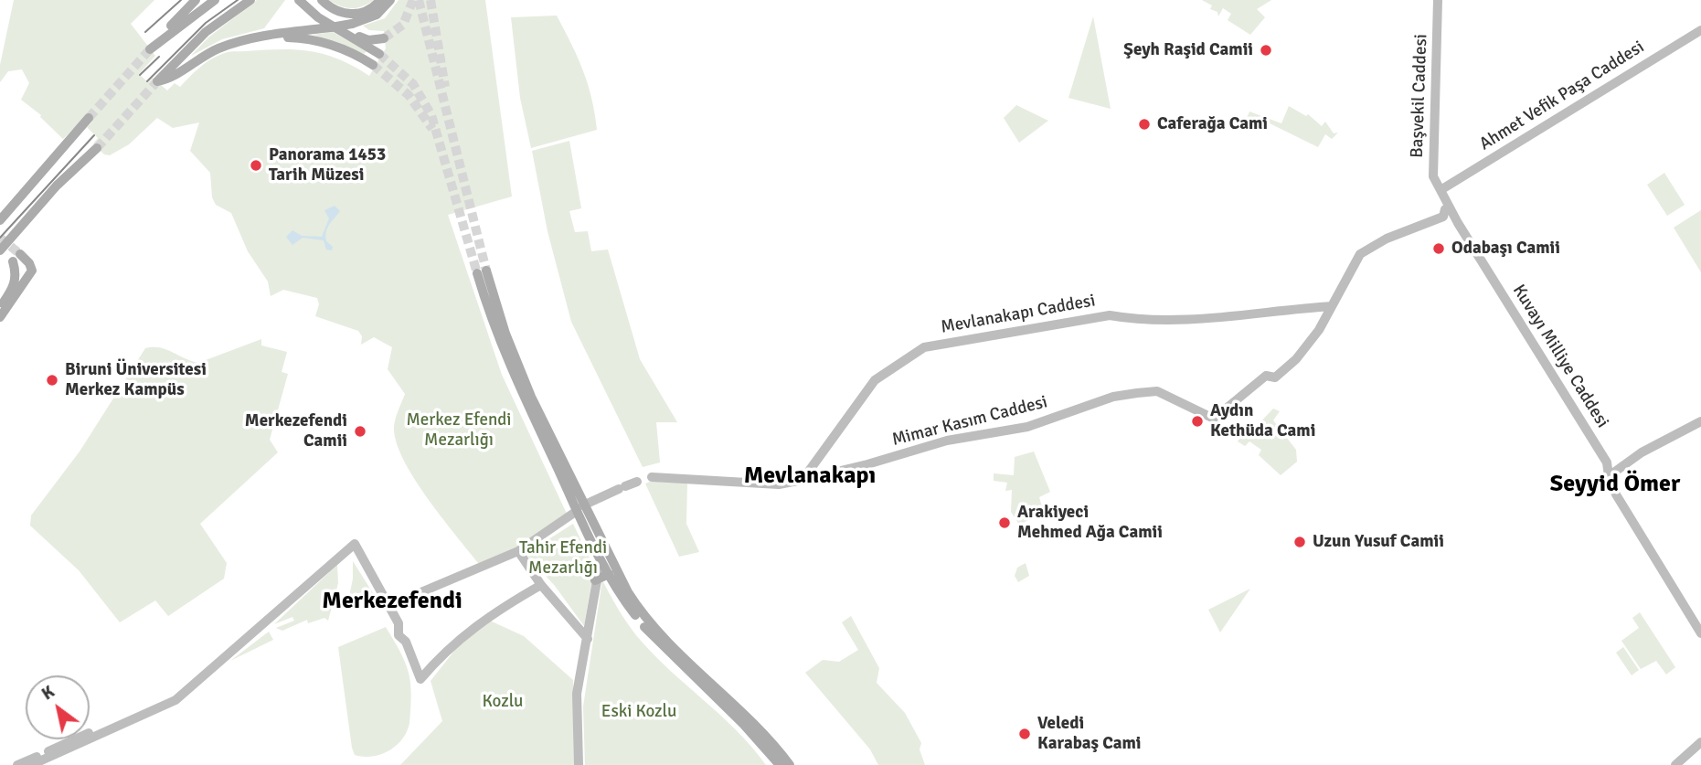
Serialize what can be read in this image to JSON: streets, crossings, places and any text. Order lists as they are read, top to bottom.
{
  "streets": {
    "street": [
      "Başvekil Caddesi",
      "Ahmet Vefik Paşa Caddesi",
      "Mevlanakapı Caddesi",
      "Kuvayı Milliye Caddesi",
      "Mimar Kasım Caddesi"
    ]
  },
  "crossings": [
    ["Başvekil Caddesi", "Ahmet Vefik Paşa Caddesi"],
    ["Başvekil Caddesi", "Kuvayı Milliye Caddesi"],
    ["Mevlanakapı Caddesi", "Mimar Kasım Caddesi"]
  ],
  "districts": ["Mevlanakapı", "Seyyid Ömer", "Merkezefendi"],
  "parks": [
    "Merkez Efendi Mezarlığı",
    "Tahir Efendi Mezarlığı",
    "Kozlu",
    "Eski Kozlu"
  ],
  "places": [
    "Şeyh Raşid Camii",
    "Caferağa Cami",
    "Panorama 1453 Tarih Müzesi",
    "Odabaşı Camii",
    "Biruni Üniversitesi Merkez Kampüs",
    "Aydın Kethüda Cami",
    "Merkezefendi Camii",
    "Arakiyeci Mehmed Ağa Camii",
    "Uzun Yusuf Camii",
    "Veledi Karabaş Cami"
  ],
  "north": "top left"
}
